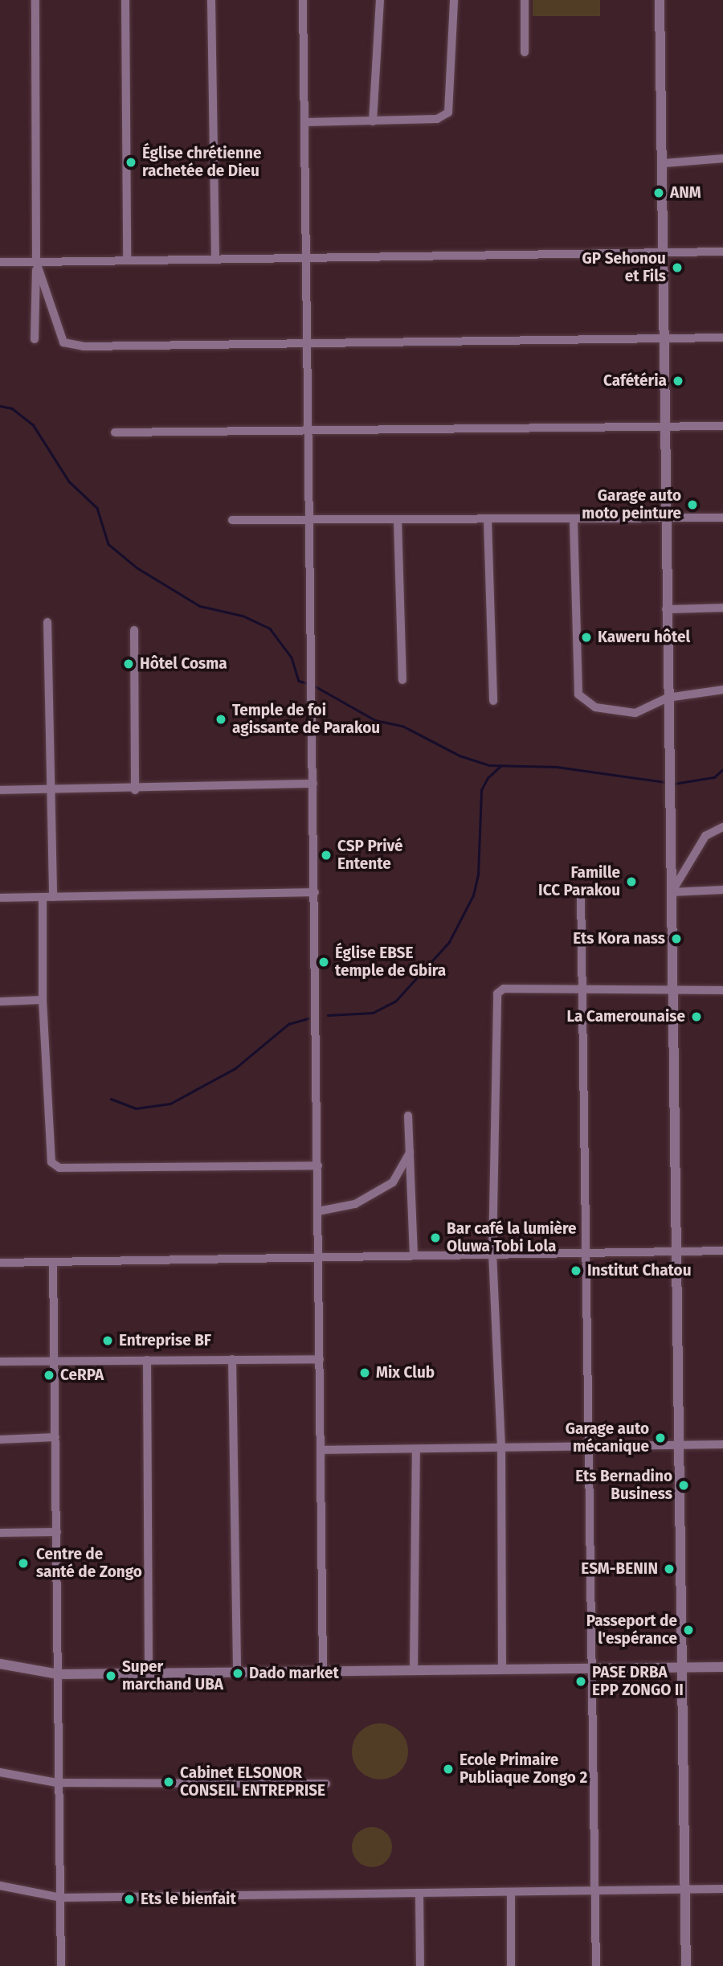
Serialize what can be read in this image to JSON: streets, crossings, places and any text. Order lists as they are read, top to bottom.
{
  "places": [
    "Église chrétienne rachetée de Dieu",
    "ANM",
    "GP Sehonou et Fils",
    "Cafétéria",
    "Garage auto moto peinture",
    "Kaweru hôtel",
    "Hôtel Cosma",
    "Temple de foi agissante de Parakou",
    "CSP Privé Entente",
    "Famille ICC Parakou",
    "Ets Kora nass",
    "Église EBSE temple de Gbira",
    "La Camerounaise",
    "Bar café la lumière Oluwa Tobi Lola",
    "Institut Chatou",
    "Entreprise BF",
    "Mix Club",
    "CeRPA",
    "Garage auto mécanique",
    "Ets Bernadino Business",
    "Centre de santé de Zongo",
    "ESM-BENIN",
    "Passeport de l'espérance",
    "Dado market",
    "Super marchand UBA",
    "PASE DRBA EPP ZONGO II",
    "Ecole Primaire Publiaque Zongo 2",
    "Cabinet ELSONOR CONSEIL ENTREPRISE",
    "Ets le bienfait"
  ]
}
